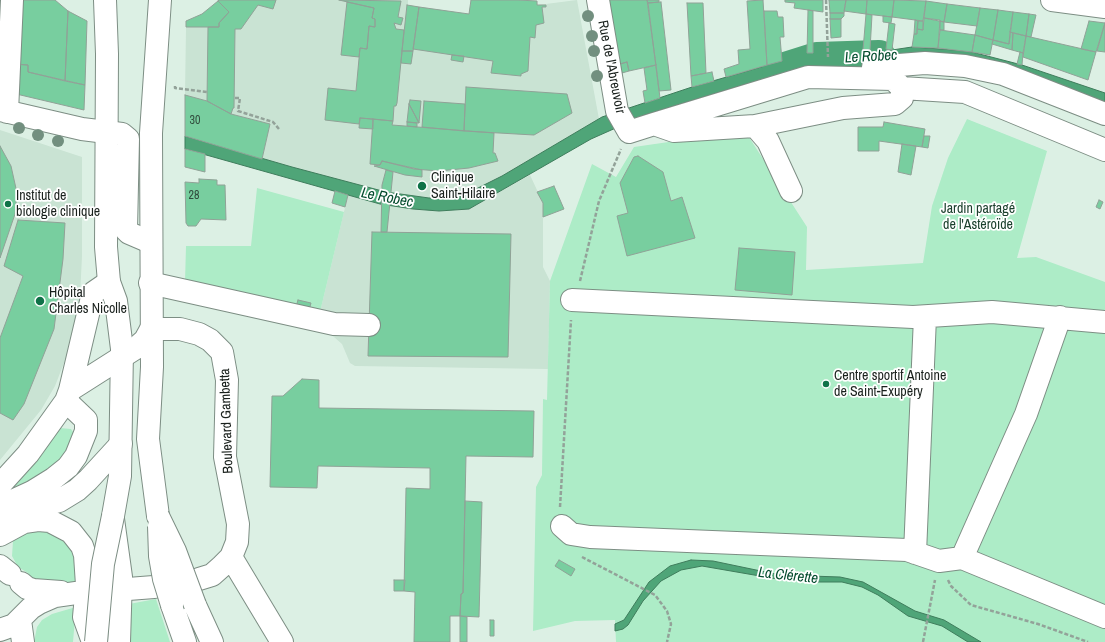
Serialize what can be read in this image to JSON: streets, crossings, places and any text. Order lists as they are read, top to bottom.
{
  "streets": {
    "main road": ["Rue de l'Abreuvoir", "Boulevard Gambetta"]
  },
  "water": ["Le Robec", "La Clérette"],
  "parks": ["Jardin partagé de l'Astéroïde"],
  "places": [
    "Clinique Saint-Hilaire",
    "Institut de biologie clinique",
    "Hôpital Charles Nicolle",
    "Centre sportif Antoine de Saint-Exupéry"
  ],
  "house_numbers": ["30", "28"]
}
